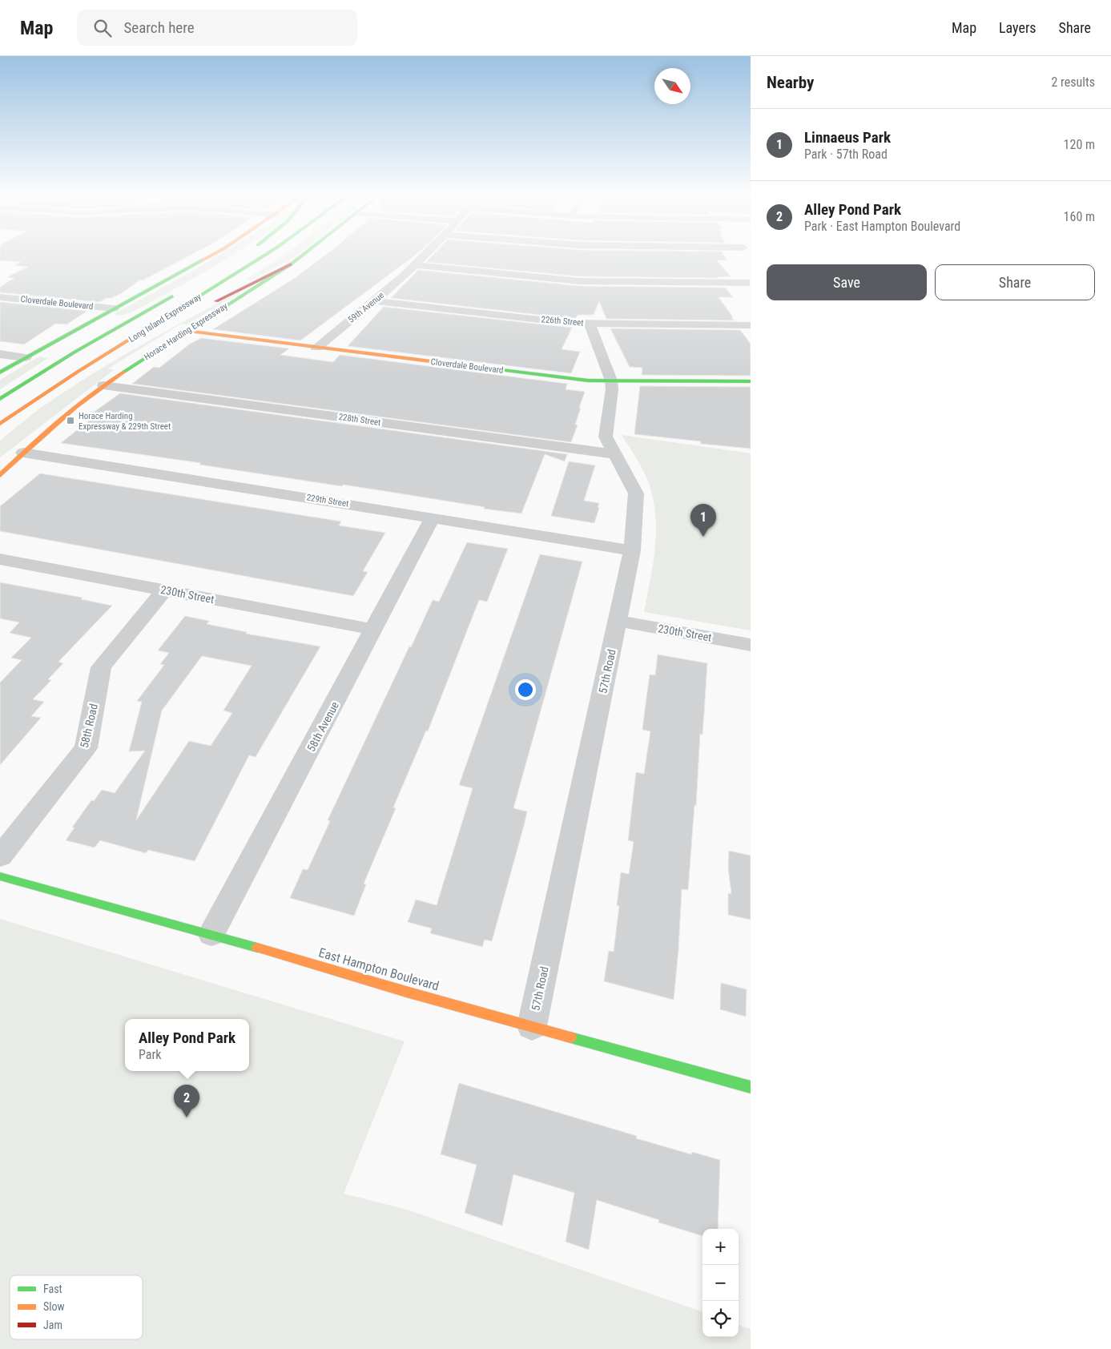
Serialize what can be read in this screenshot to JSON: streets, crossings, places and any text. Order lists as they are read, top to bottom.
{
  "streets": {
    "main road": [
      "Cloverdale Boulevard",
      "Long Island Expressway",
      "Horace Harding Expressway",
      "East Hampton Boulevard"
    ],
    "street": [
      "59th Avenue",
      "226th Street",
      "228th Street",
      "229th Street",
      "230th Street",
      "57th Road",
      "58th Road",
      "58th Avenue"
    ]
  },
  "crossings": [
    ["Cloverdale Boulevard", "59th Avenue"],
    ["Cloverdale Boulevard", "Horace Harding Expressway"],
    ["Cloverdale Boulevard", "57th Road"],
    ["59th Avenue", "226th Street"],
    ["226th Street", "57th Road"],
    ["Horace Harding Expressway", "228th Street"],
    ["Horace Harding Expressway", "229th Street"],
    ["228th Street", "57th Road"],
    ["229th Street", "57th Road"],
    ["229th Street", "58th Avenue"],
    ["230th Street", "57th Road"],
    ["230th Street", "58th Road"],
    ["230th Street", "58th Avenue"],
    ["57th Road", "East Hampton Boulevard"],
    ["58th Avenue", "East Hampton Boulevard"]
  ],
  "places": {
    "transit": ["Horace Harding Expressway & 229th Street"]
  },
  "legend": ["Fast", "Slow", "Jam"],
  "north": "bottom right",
  "page": {
    "header": "Map",
    "search": "Search here",
    "nav": ["Map", "Layers", "Share"],
    "heading": ["Nearby", "2 results"],
    "list": [
      {
        "mark": "1",
        "name": "Linnaeus Park",
        "note": "Park · 57th Road",
        "value": "120 m"
      },
      {
        "mark": "2",
        "name": "Alley Pond Park",
        "note": "Park · East Hampton Boulevard",
        "value": "160 m"
      }
    ],
    "buttons": ["Save", "Share"],
    "pins": ["1", "2"],
    "popup": ["Alley Pond Park", "Park"],
    "map_buttons": ["+", "−"]
  }
}
